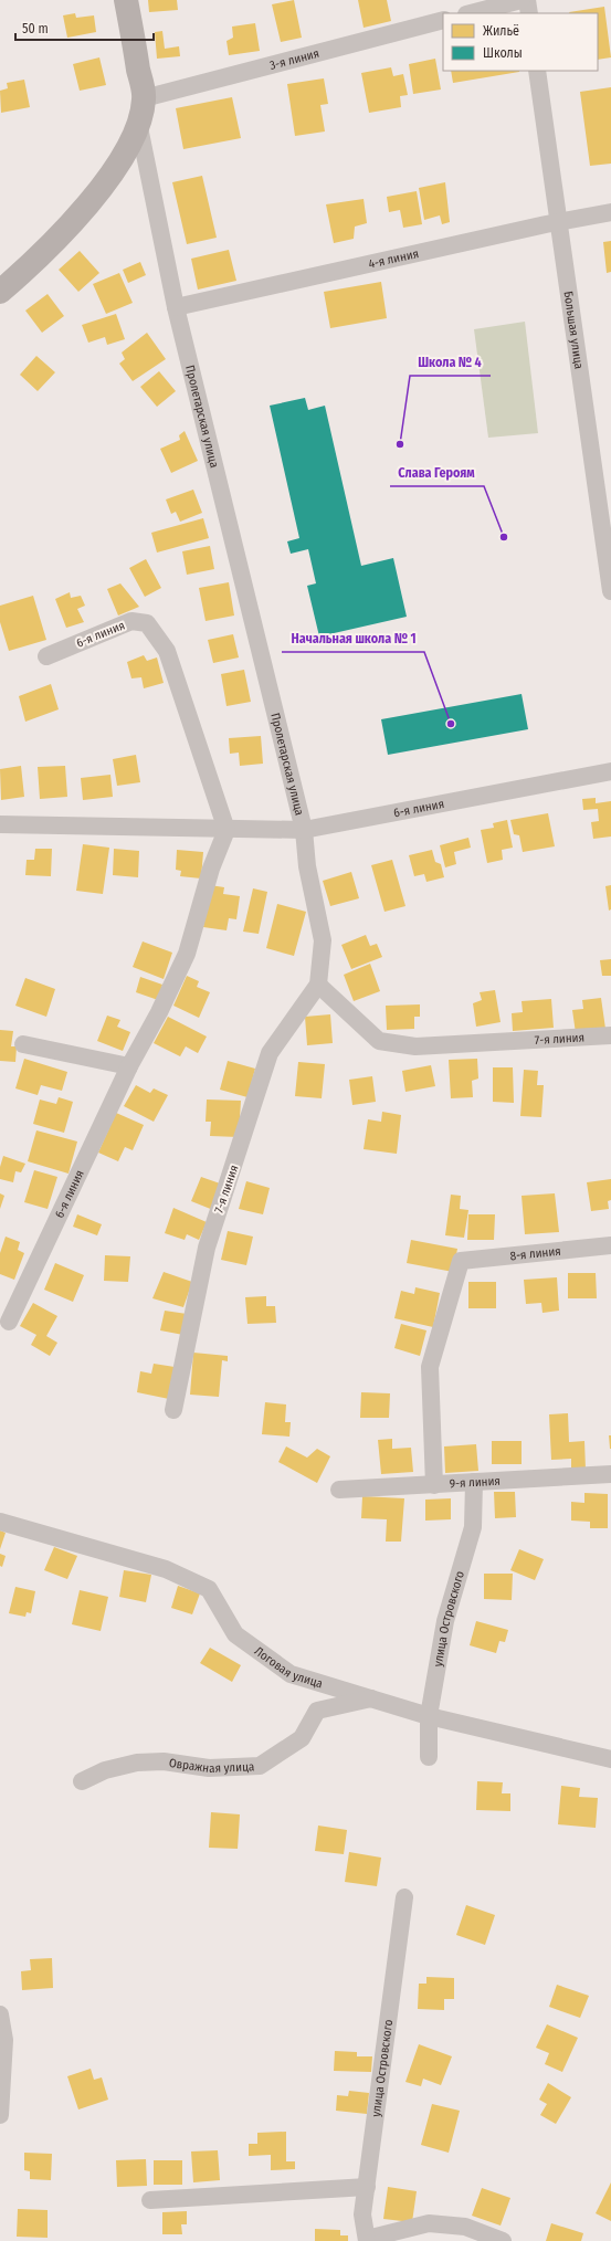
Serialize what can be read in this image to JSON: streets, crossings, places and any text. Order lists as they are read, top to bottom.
{
  "streets": {
    "main road": ["Пролетарская улица"],
    "street": [
      "3-я линия",
      "4-я линия",
      "Большая улица",
      "6-я линия",
      "7-я линия",
      "8-я линия",
      "9-я линия",
      "улица Островского",
      "Логовая улица",
      "Овражная улица"
    ]
  },
  "crossings": [
    ["3-я линия", "Пролетарская улица"],
    ["4-я линия", "Большая улица"],
    ["4-я линия", "Пролетарская улица"],
    ["Пролетарская улица", "6-я линия"],
    ["Пролетарская улица", "7-я линия"],
    ["6-я линия", "7-я линия"],
    ["8-я линия", "9-я линия"],
    ["9-я линия", "улица Островского"],
    ["улица Островского", "Логовая улица"],
    ["Логовая улица", "Овражная улица"]
  ],
  "places": ["Школа № 4", "Слава Героям", "Начальная школа № 1"],
  "legend": ["Жильё", "Школы"],
  "scale_bar": "50 m"
}
